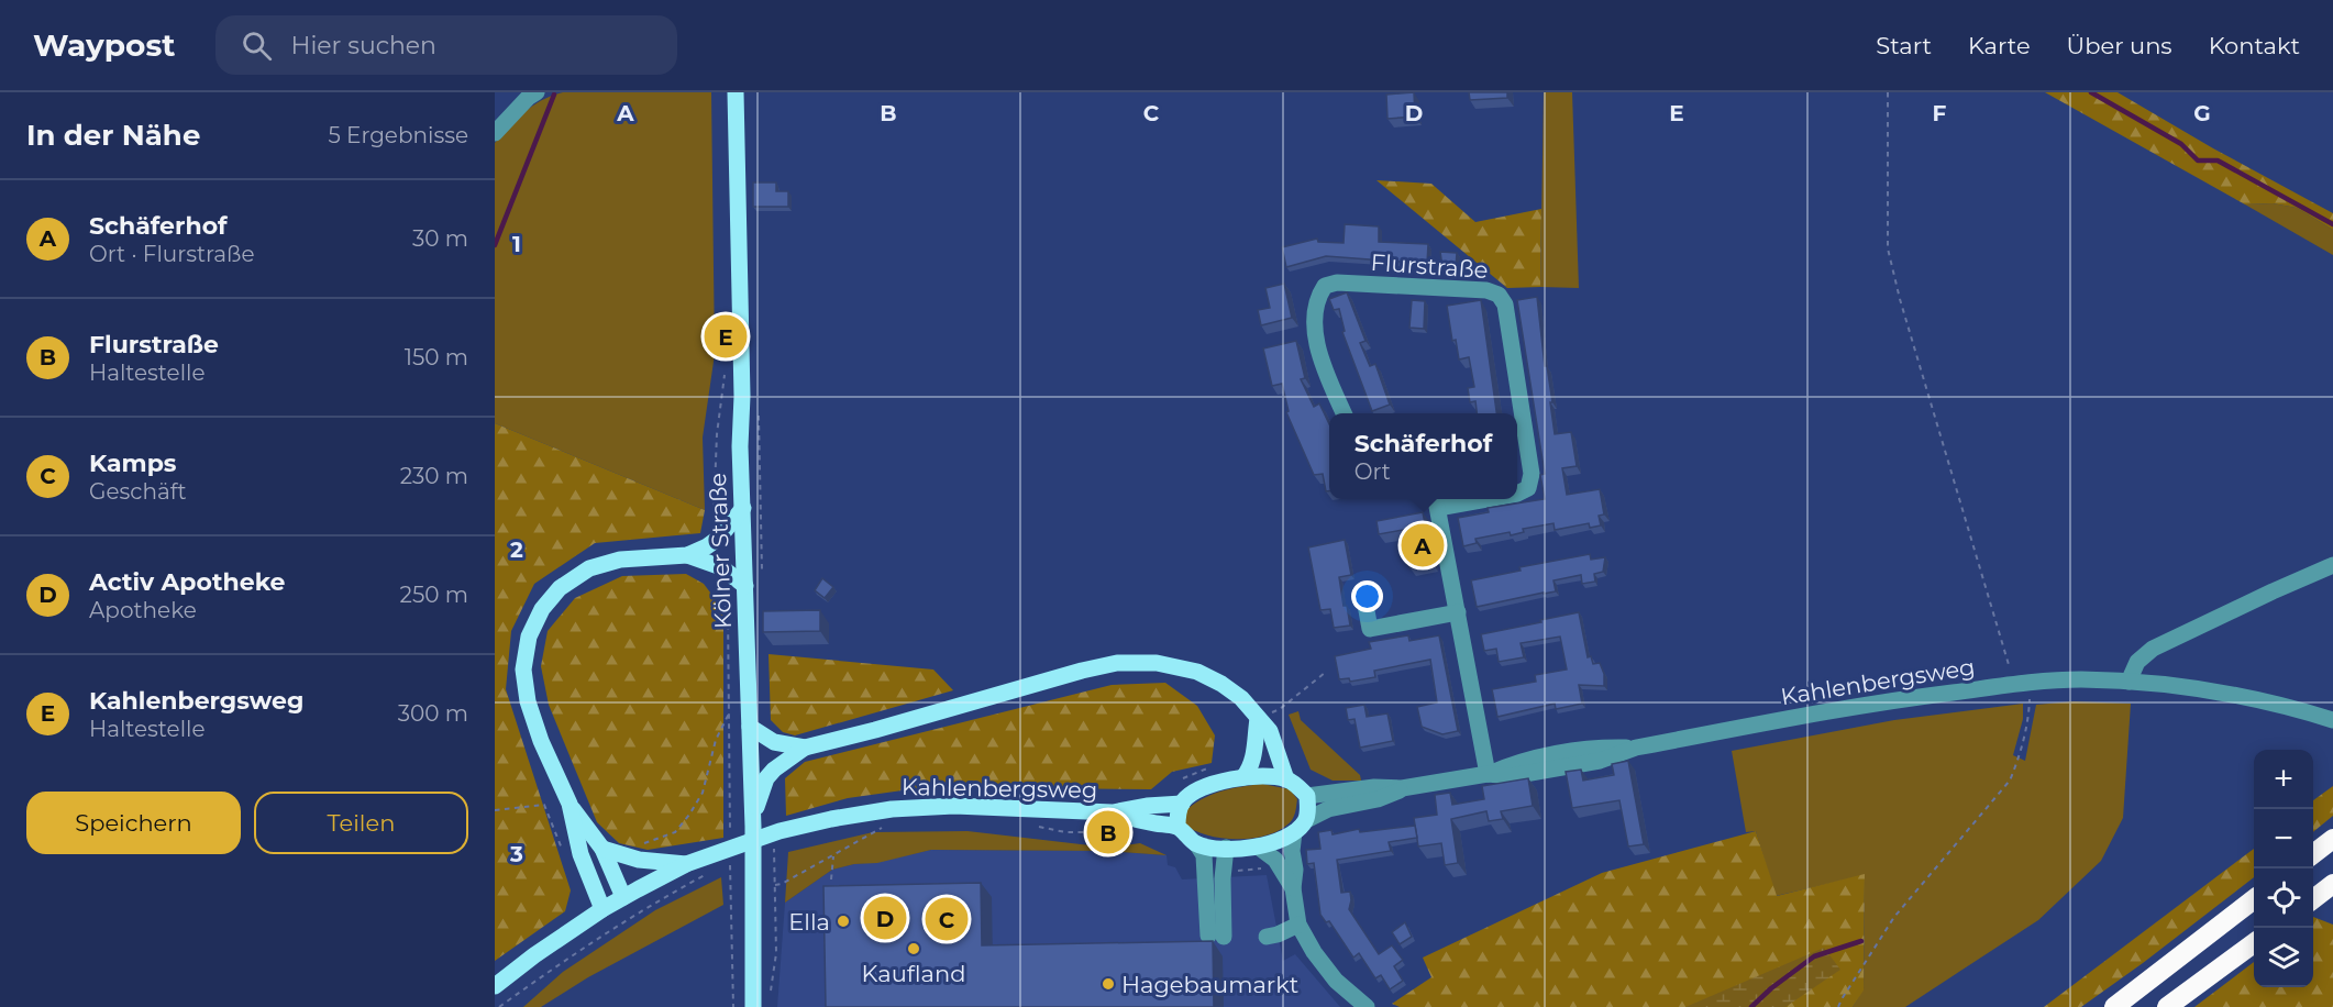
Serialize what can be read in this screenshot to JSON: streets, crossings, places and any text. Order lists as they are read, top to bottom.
{
  "streets": {
    "main road": ["Kölner Straße", "Kahlenbergsweg"],
    "street": ["Flurstraße"]
  },
  "crossings": [
    ["Flurstraße", "Kahlenbergsweg"]
  ],
  "places": ["Ella", "Kaufland", "Hagebaumarkt"],
  "page": {
    "header": "Waypost",
    "search": "Hier suchen",
    "nav": [
      "Start",
      "Karte",
      "Über uns",
      "Kontakt"
    ],
    "heading": ["In der Nähe", "5 Ergebnisse"],
    "list": [
      {
        "mark": "A",
        "name": "Schäferhof",
        "note": "Ort · Flurstraße",
        "value": "30 m"
      },
      {
        "mark": "B",
        "name": "Flurstraße",
        "note": "Haltestelle",
        "value": "150 m"
      },
      {
        "mark": "C",
        "name": "Kamps",
        "note": "Geschäft",
        "value": "230 m"
      },
      {
        "mark": "D",
        "name": "Activ Apotheke",
        "note": "Apotheke",
        "value": "250 m"
      },
      {
        "mark": "E",
        "name": "Kahlenbergsweg",
        "note": "Haltestelle",
        "value": "300 m"
      }
    ],
    "pins": [
      "E",
      "A",
      "B",
      "D",
      "C"
    ],
    "popup": ["Schäferhof", "Ort"],
    "map_buttons": ["+", "−"],
    "buttons": ["Speichern", "Teilen"]
  },
  "grid": {
    "columns": [
      "A",
      "B",
      "C",
      "D",
      "E",
      "F",
      "G"
    ],
    "rows": ["1", "2", "3"]
  }
}
